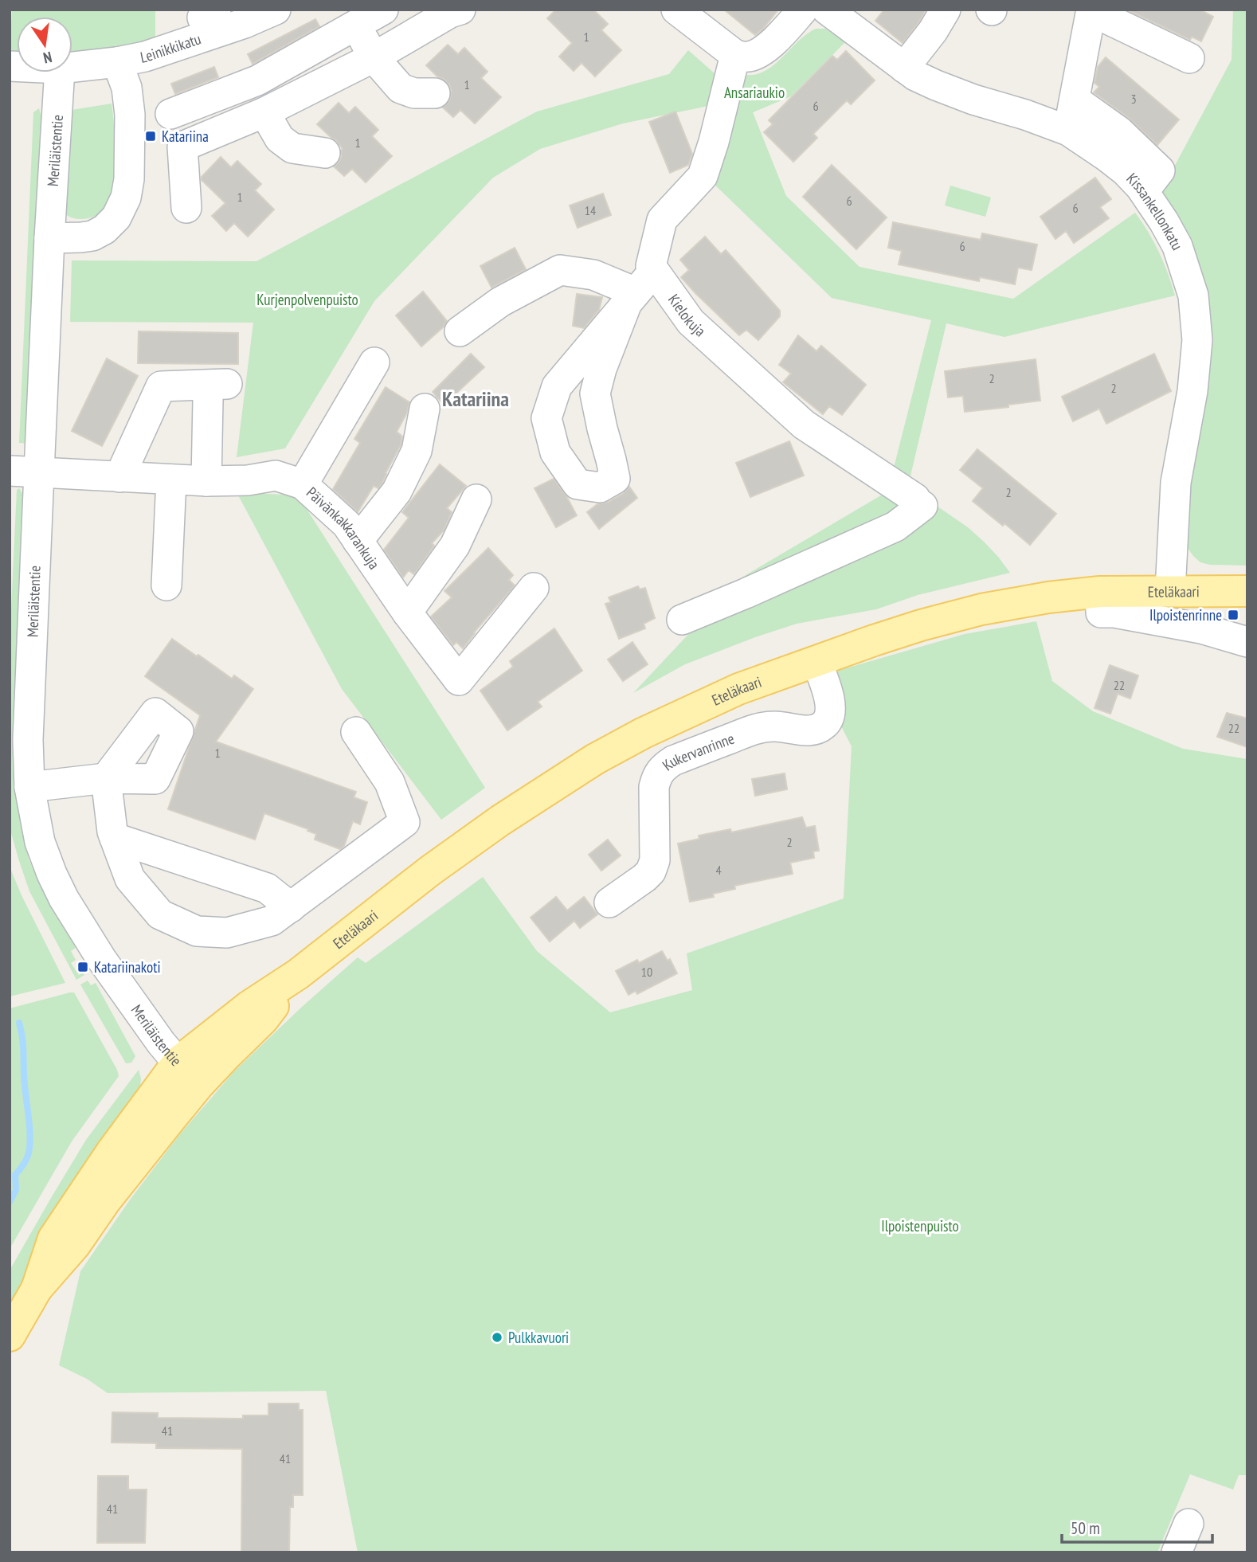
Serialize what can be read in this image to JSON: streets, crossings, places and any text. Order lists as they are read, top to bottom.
{
  "streets": {
    "main road": ["Eteläkaari"],
    "street": [
      "Leinikkikatu",
      "Meriläistentie",
      "Kissankellonkatu",
      "Kielokuja",
      "Päivänkakkarankuja",
      "Kukervanrinne"
    ]
  },
  "crossings": [
    ["Meriläistentie", "Päivänkakkarankuja"],
    ["Meriläistentie", "Eteläkaari"],
    ["Kissankellonkatu", "Eteläkaari"],
    ["Eteläkaari", "Kukervanrinne"]
  ],
  "districts": ["Katariina"],
  "parks": ["Ansariaukio", "Kurjenpolvenpuisto", "Ilpoistenpuisto"],
  "places": {
    "transit": ["Katariina", "Ilpoistenrinne", "Katariinakoti"],
    "other": ["Pulkkavuori"]
  },
  "house_numbers": [
    "1",
    "1",
    "3",
    "6",
    "1",
    "1",
    "6",
    "6",
    "14",
    "6",
    "2",
    "2",
    "2",
    "22",
    "22",
    "1",
    "2",
    "4",
    "10",
    "41",
    "41",
    "41"
  ],
  "scale_bar": "50 m",
  "north": "bottom"
}
